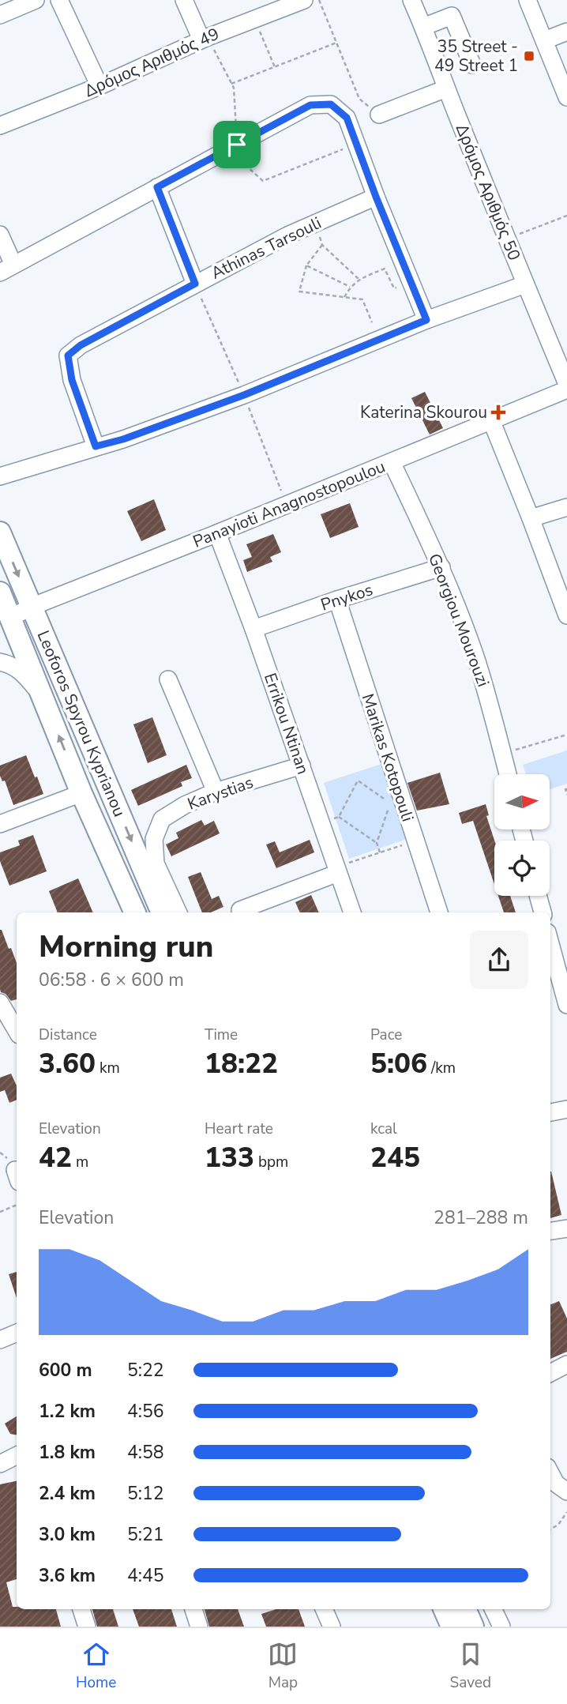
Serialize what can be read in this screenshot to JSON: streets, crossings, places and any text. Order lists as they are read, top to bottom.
{
  "streets": {
    "main road": ["Leoforos Spyrou Kyprianou"],
    "street": [
      "Δρόμος Αριθμός 49",
      "Δρόμος Αριθμός 50",
      "Athinas Tarsouli",
      "Panayioti Anagnostopoulou",
      "Pnykos",
      "Georgiou Mourouzi",
      "Errikou Ntinan",
      "Marikas Kotopouli",
      "Karystias"
    ]
  },
  "crossings": [
    ["Panayioti Anagnostopoulou", "Georgiou Mourouzi"],
    ["Panayioti Anagnostopoulou", "Leoforos Spyrou Kyprianou"],
    ["Panayioti Anagnostopoulou", "Errikou Ntinan"],
    ["Pnykos", "Georgiou Mourouzi"],
    ["Pnykos", "Errikou Ntinan"],
    ["Pnykos", "Marikas Kotopouli"],
    ["Errikou Ntinan", "Karystias"]
  ],
  "places": {
    "transit": ["35 Street - 49 Street 1"],
    "health": ["Katerina Skourou"]
  },
  "north": "right",
  "page": {
    "heading": ["Morning run", "06:58 · 6 × 600 m"],
    "stats": [
      ["Distance", "3.60 km"],
      ["Time", "18:22"],
      ["Pace", "5:06 /km"],
      ["Elevation", "42 m"],
      ["Heart rate", "133 bpm"],
      ["kcal", "245"]
    ],
    "chart": ["Elevation", "281–288 m"],
    "list": [
      {
        "name": "600 m",
        "note": "5:22"
      },
      {
        "name": "1.2 km",
        "note": "4:56"
      },
      {
        "name": "1.8 km",
        "note": "4:58"
      },
      {
        "name": "2.4 km",
        "note": "5:12"
      },
      {
        "name": "3.0 km",
        "note": "5:21"
      },
      {
        "name": "3.6 km",
        "note": "4:45"
      }
    ],
    "tabs": ["Home", "Map", "Saved"]
  }
}
